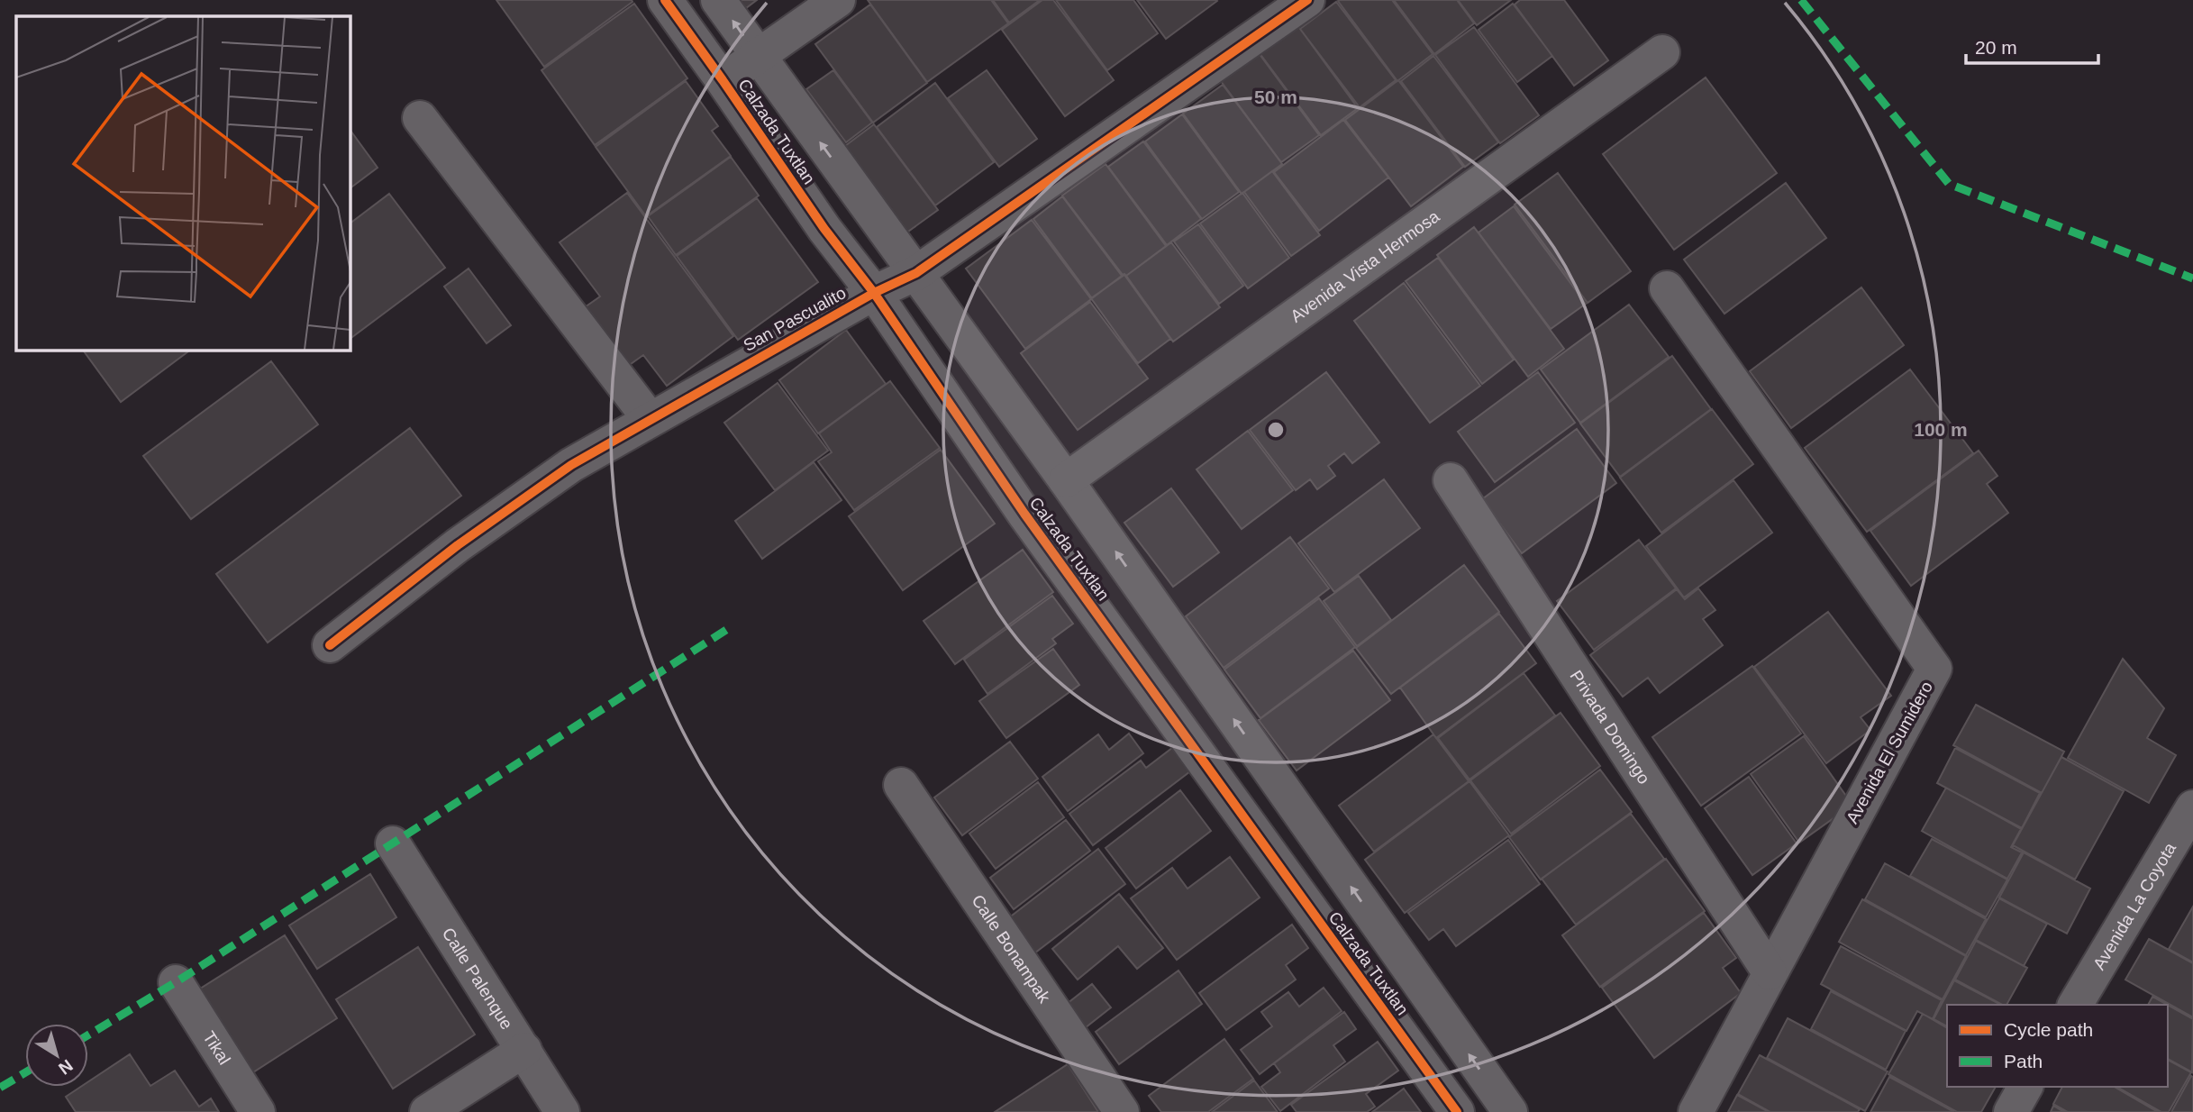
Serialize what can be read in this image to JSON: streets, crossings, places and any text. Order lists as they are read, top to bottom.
{
  "streets": {
    "street": [
      "Calzada Tuxtlan",
      "Avenida Vista Hermosa",
      "San Pascualito",
      "Privada Domingo",
      "Avenida El Sumidero",
      "Avenida La Coyota",
      "Calle Bonampak",
      "Calle Palenque",
      "Tikal"
    ]
  },
  "crossings": [
    ["Calzada Tuxtlan", "Avenida Vista Hermosa"],
    ["Calzada Tuxtlan", "San Pascualito"],
    ["Privada Domingo", "Avenida El Sumidero"]
  ],
  "legend": ["Cycle path", "Path"],
  "scale_bar": "20 m",
  "north": "bottom right",
  "rings": ["50 m", "100 m"]
}
